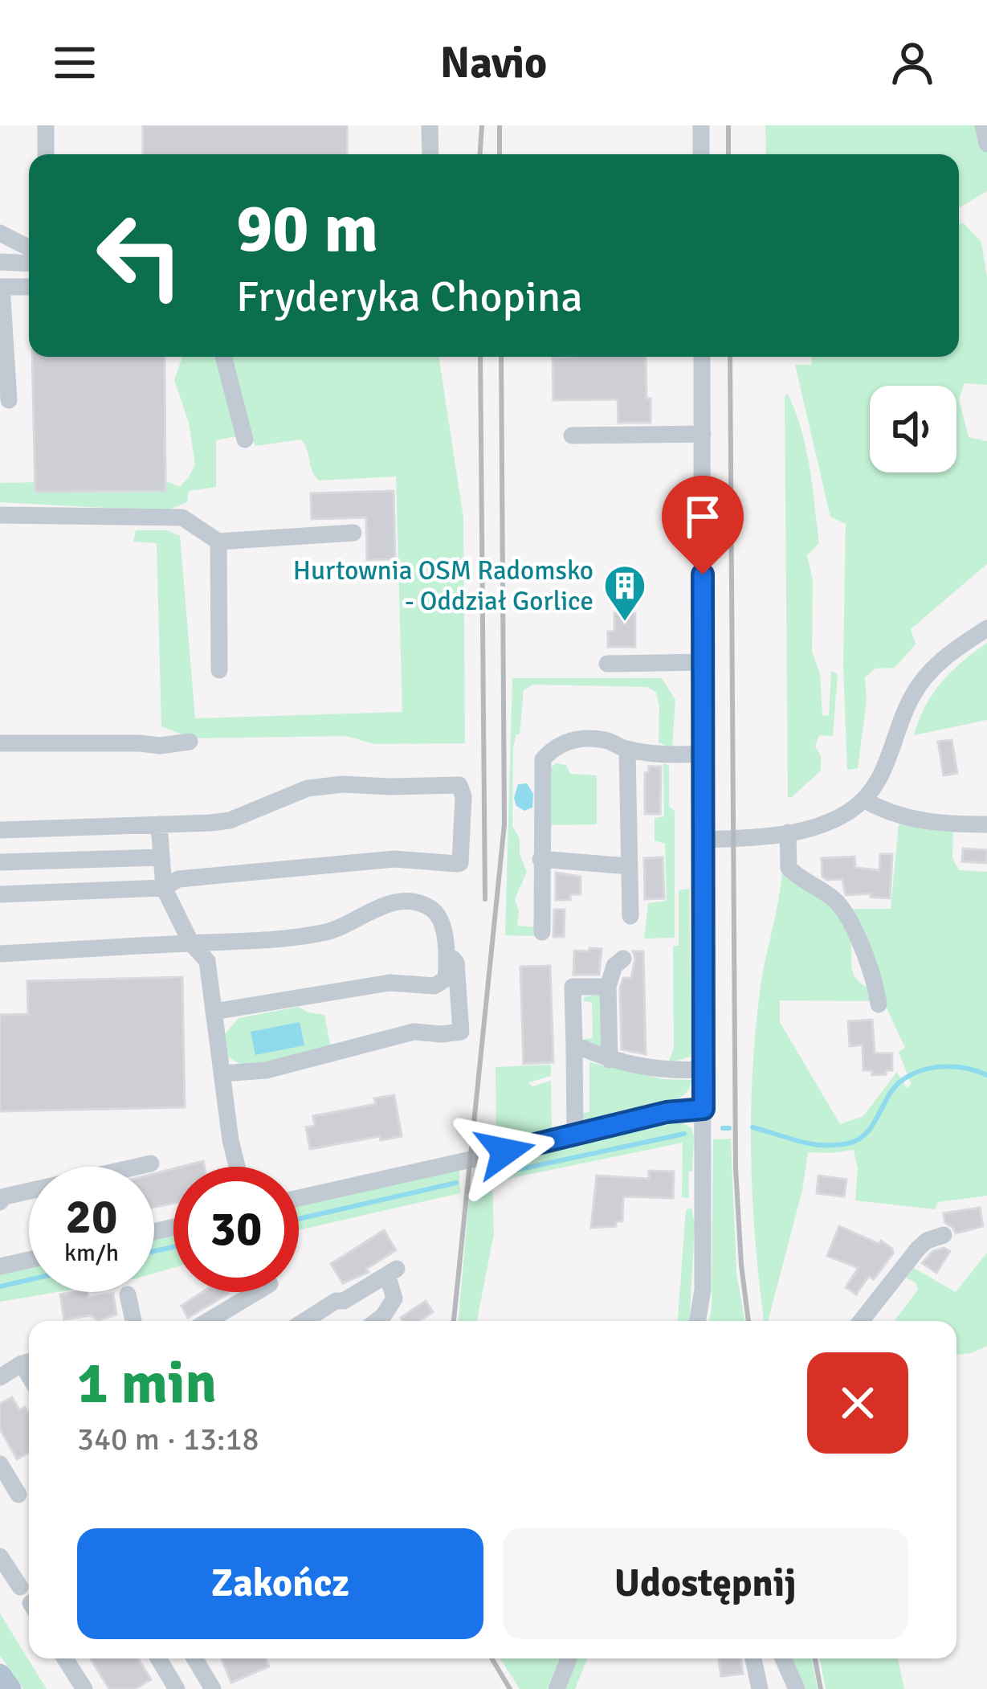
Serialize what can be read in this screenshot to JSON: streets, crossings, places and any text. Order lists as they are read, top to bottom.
{
  "places": {
    "building": ["Hurtownia OSM Radomsko - Oddział Gorlice"]
  },
  "page": {
    "header": "Navio",
    "turn": ["90 m", "Fryderyka Chopina"],
    "speed": "20 km/h",
    "limit": "30",
    "heading": ["1 min", "340 m · 13:18"],
    "buttons": ["Zakończ", "Udostępnij"]
  }
}
